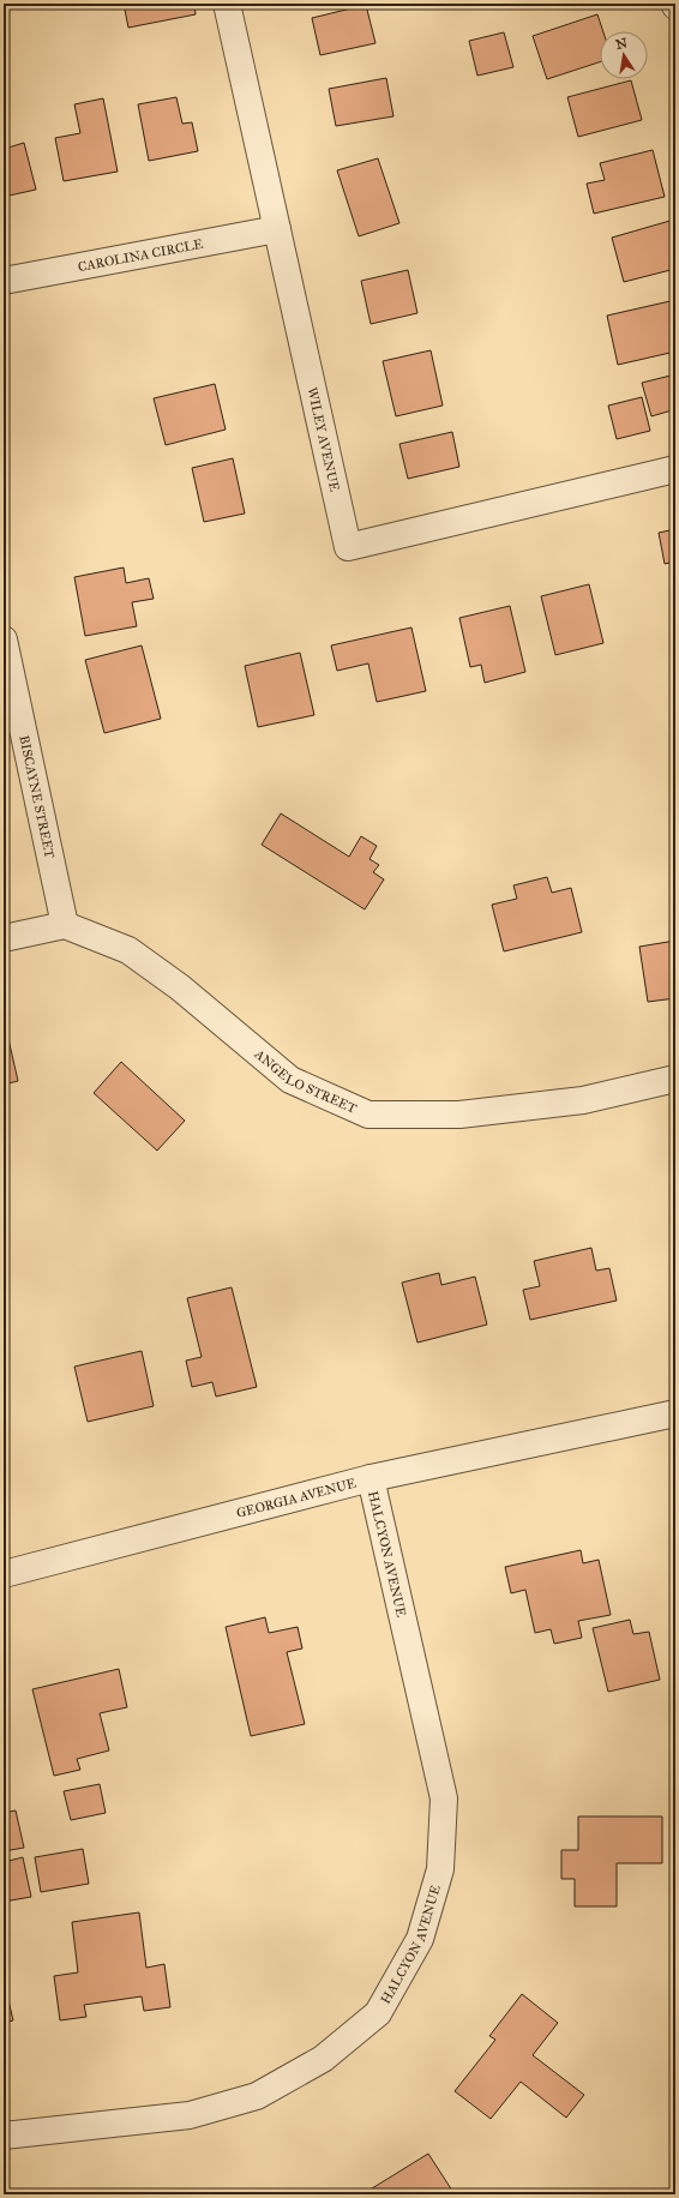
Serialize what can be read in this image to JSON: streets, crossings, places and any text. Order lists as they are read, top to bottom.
{
  "streets": {
    "street": [
      "CAROLINA CIRCLE",
      "WILEY AVENUE",
      "BISCAYNE STREET",
      "ANGELO STREET",
      "GEORGIA AVENUE",
      "HALCYON AVENUE"
    ]
  },
  "crossings": [
    ["CAROLINA CIRCLE", "WILEY AVENUE"],
    ["BISCAYNE STREET", "ANGELO STREET"],
    ["GEORGIA AVENUE", "HALCYON AVENUE"]
  ],
  "north": "top"
}
